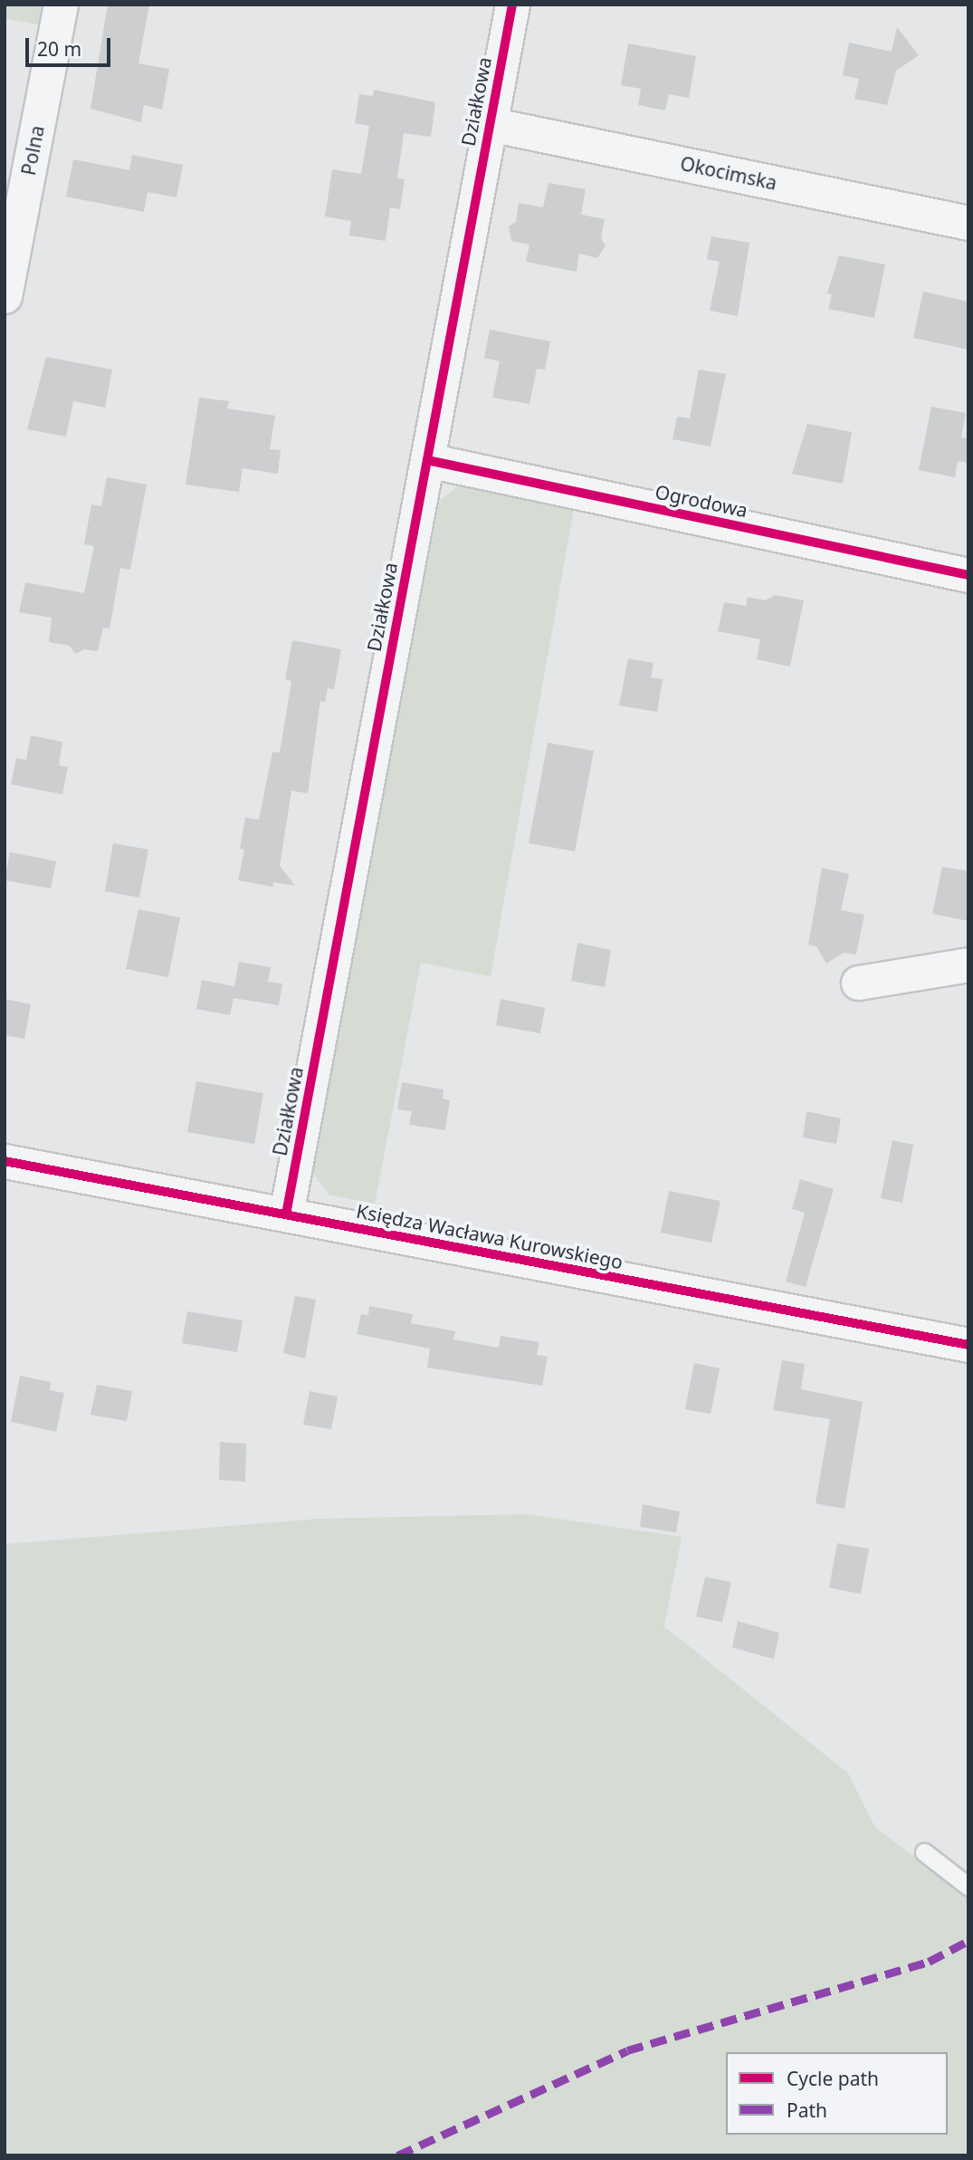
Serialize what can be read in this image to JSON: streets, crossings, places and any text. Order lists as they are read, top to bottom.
{
  "streets": {
    "street": [
      "Działkowa",
      "Polna",
      "Okocimska",
      "Ogrodowa",
      "Księdza Wacława Kurowskiego"
    ]
  },
  "crossings": [
    ["Działkowa", "Okocimska"],
    ["Działkowa", "Ogrodowa"],
    ["Działkowa", "Księdza Wacława Kurowskiego"]
  ],
  "legend": ["Cycle path", "Path"],
  "scale_bar": "20 m"
}
